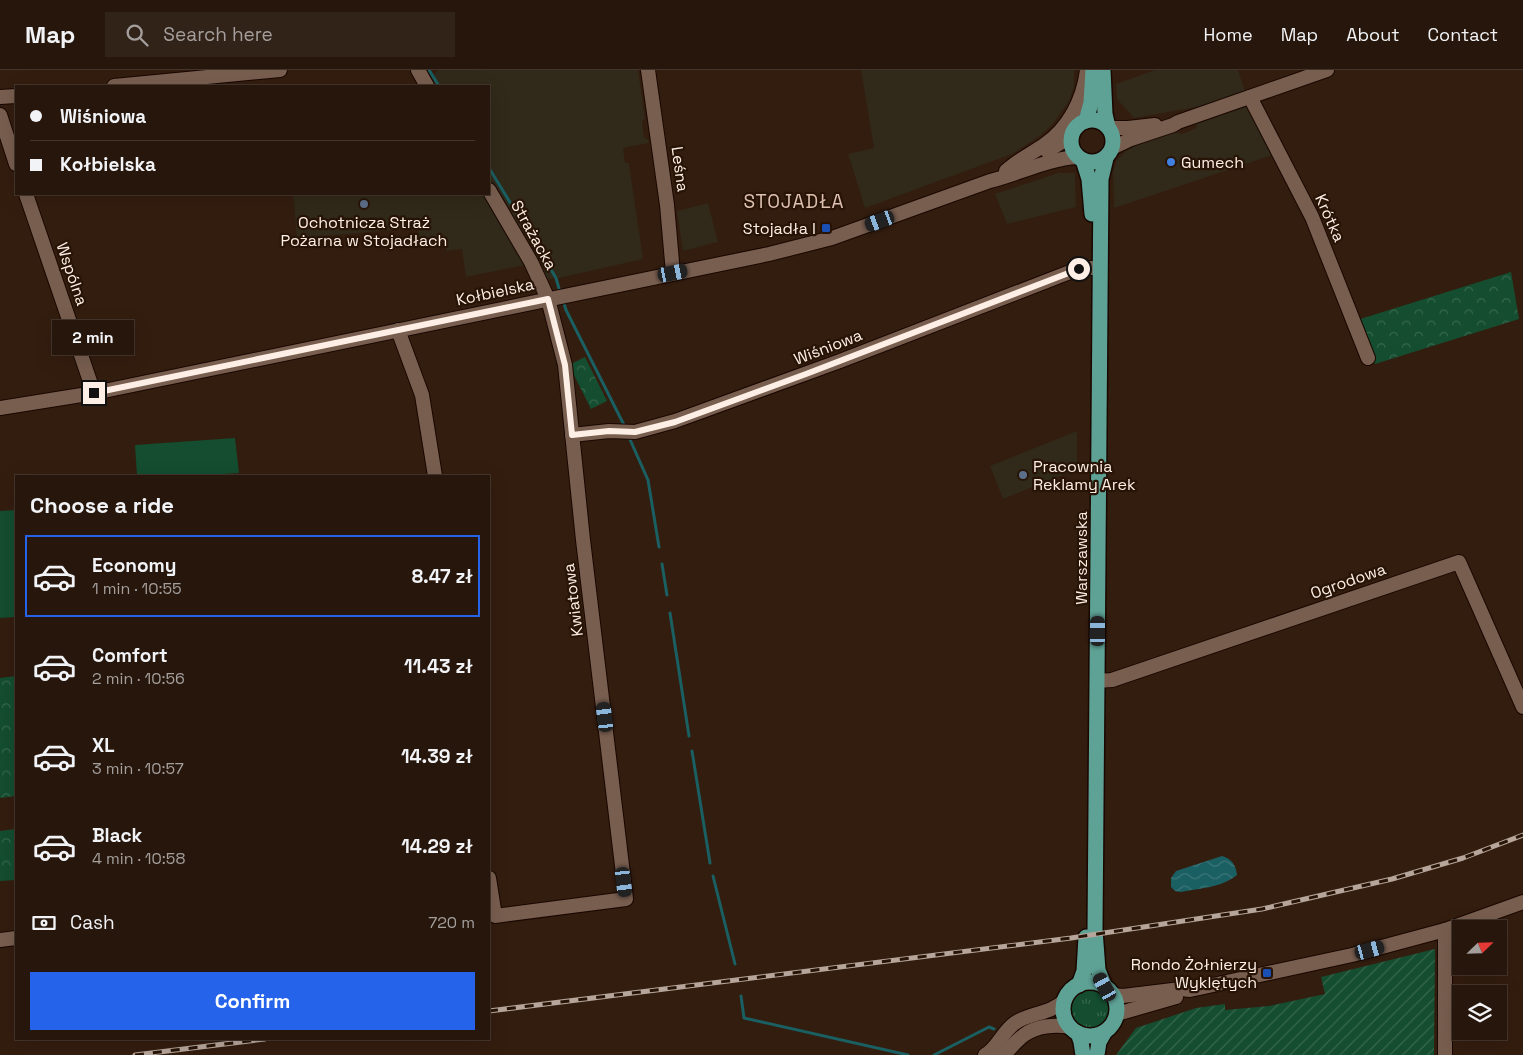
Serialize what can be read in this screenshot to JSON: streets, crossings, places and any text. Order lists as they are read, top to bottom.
{
  "streets": {
    "main road": ["Warszawska"],
    "street": [
      "Leśna",
      "Krótka",
      "Strażacka",
      "Wspólna",
      "Kołbielska",
      "Wiśniowa",
      "Ogrodowa",
      "Kwiatowa"
    ]
  },
  "crossings": [
    ["Leśna", "Kołbielska"],
    ["Strażacka", "Kołbielska"],
    ["Strażacka", "Kwiatowa"],
    ["Wspólna", "Kołbielska"],
    ["Kołbielska", "Warszawska"],
    ["Kołbielska", "Kwiatowa"],
    ["Wiśniowa", "Warszawska"],
    ["Wiśniowa", "Kwiatowa"],
    ["Warszawska", "Ogrodowa"]
  ],
  "districts": ["STOJADŁA"],
  "places": {
    "other": ["Gumech", "Ochotnicza Straż Pożarna w Stojadłach", "Pracownia Reklamy Arek"],
    "transit": ["Stojadła I", "Rondo Żołnierzy Wyklętych"]
  },
  "north": "top right",
  "page": {
    "header": "Map",
    "search": "Search here",
    "nav": [
      "Home",
      "Map",
      "About",
      "Contact"
    ],
    "banner": ["Wiśniowa", "Kołbielska"],
    "bubble": "2 min",
    "heading": "Choose a ride",
    "list": [
      {
        "name": "Economy",
        "note": "1 min · 10:55",
        "value": "8.47 zł"
      },
      {
        "name": "Comfort",
        "note": "2 min · 10:56",
        "value": "11.43 zł"
      },
      {
        "name": "XL",
        "note": "3 min · 10:57",
        "value": "14.39 zł"
      },
      {
        "name": "Black",
        "note": "4 min · 10:58",
        "value": "14.29 zł"
      }
    ],
    "pay": ["Cash", "720 m"],
    "buttons": "Confirm"
  }
}
